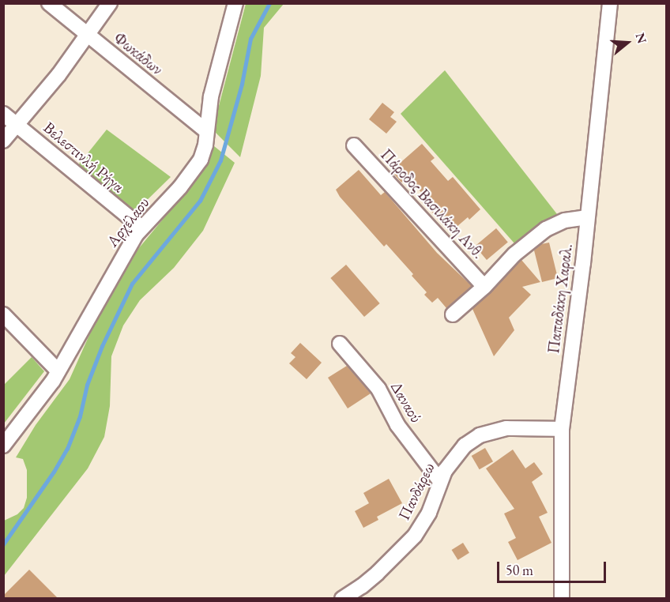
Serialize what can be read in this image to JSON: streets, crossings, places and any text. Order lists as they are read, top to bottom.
{
  "streets": {
    "street": [
      "Φωκάδων",
      "Βελεστινλή Ρήγα",
      "Πάροδος Βασιλάκη Ανθ.",
      "Αρχέλαου",
      "Παπαδάκη Χαραλ.",
      "Δαναού",
      "Πανδάρεω"
    ]
  },
  "crossings": [
    ["Φωκάδων", "Αρχέλαου"],
    ["Βελεστινλή Ρήγα", "Αρχέλαου"],
    ["Παπαδάκη Χαραλ.", "Πανδάρεω"],
    ["Δαναού", "Πανδάρεω"]
  ],
  "scale_bar": "50 m",
  "north": "right"
}
